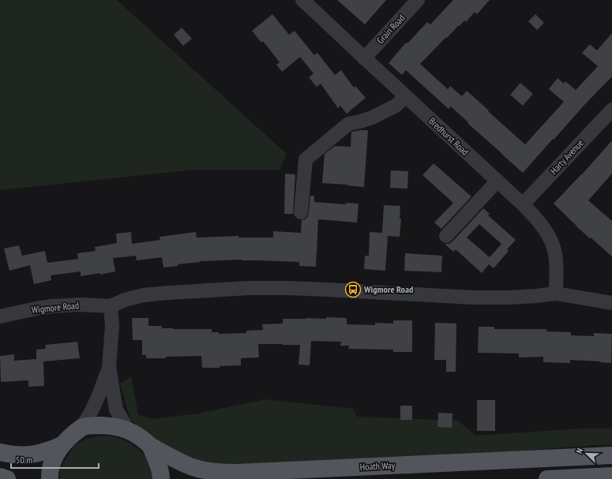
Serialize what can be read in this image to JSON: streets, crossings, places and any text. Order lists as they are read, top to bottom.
{
  "streets": {
    "main road": ["Hoath Way"],
    "street": [
      "Grain Road",
      "Bredhurst Road",
      "Harty Avenue",
      "Wigmore Road"
    ]
  },
  "crossings": [
    ["Grain Road", "Bredhurst Road"],
    ["Bredhurst Road", "Harty Avenue"],
    ["Bredhurst Road", "Wigmore Road"]
  ],
  "places": {
    "bus stop": ["Wigmore Road"]
  },
  "scale_bar": "50 m",
  "north": "top left"
}
